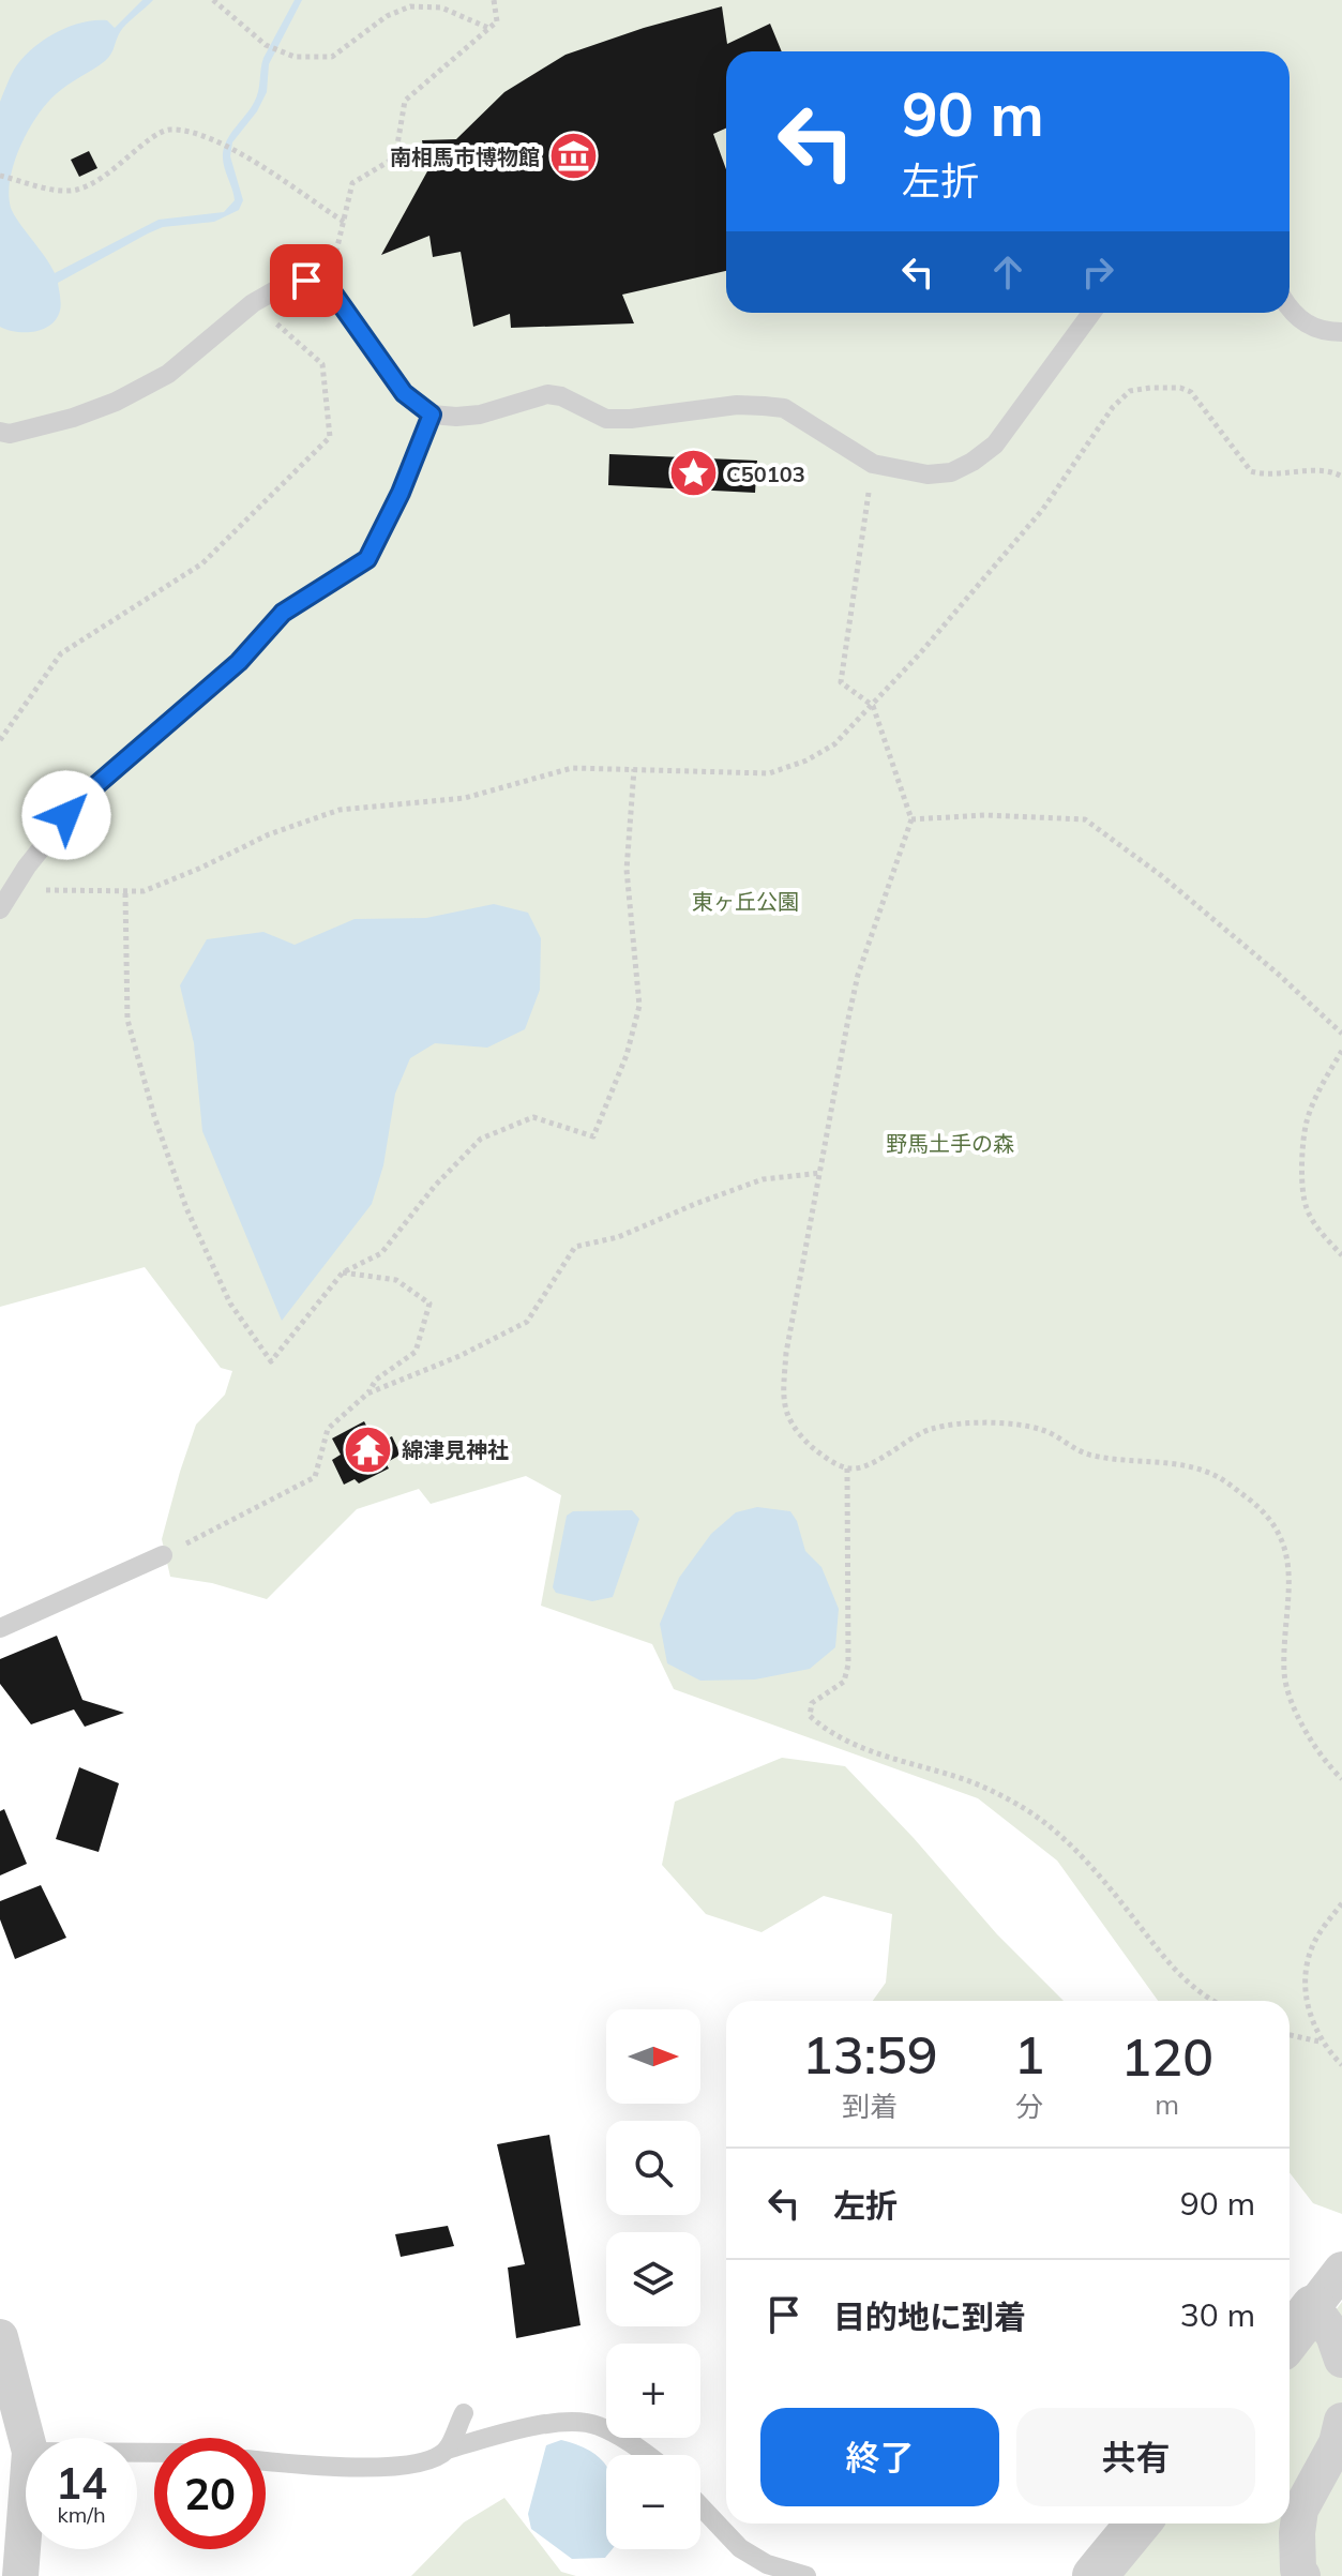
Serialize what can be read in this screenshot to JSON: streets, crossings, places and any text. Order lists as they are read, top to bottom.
{
  "parks": ["東ヶ丘公園", "野馬土手の森"],
  "places": {
    "museum": ["南相馬市博物館"],
    "place": ["C50103"],
    "temple": ["綿津見神社"]
  },
  "north": "right",
  "page": {
    "turn": ["90 m", "左折"],
    "eta": [
      "13:59",
      "到着",
      "1",
      "分",
      "120",
      "m"
    ],
    "map_buttons": ["+", "−"],
    "list": [
      {
        "name": "左折",
        "value": "90 m"
      },
      {
        "name": "目的地に到着",
        "value": "30 m"
      }
    ],
    "buttons": ["終了", "共有"],
    "speed": "14 km/h",
    "limit": "20"
  }
}
